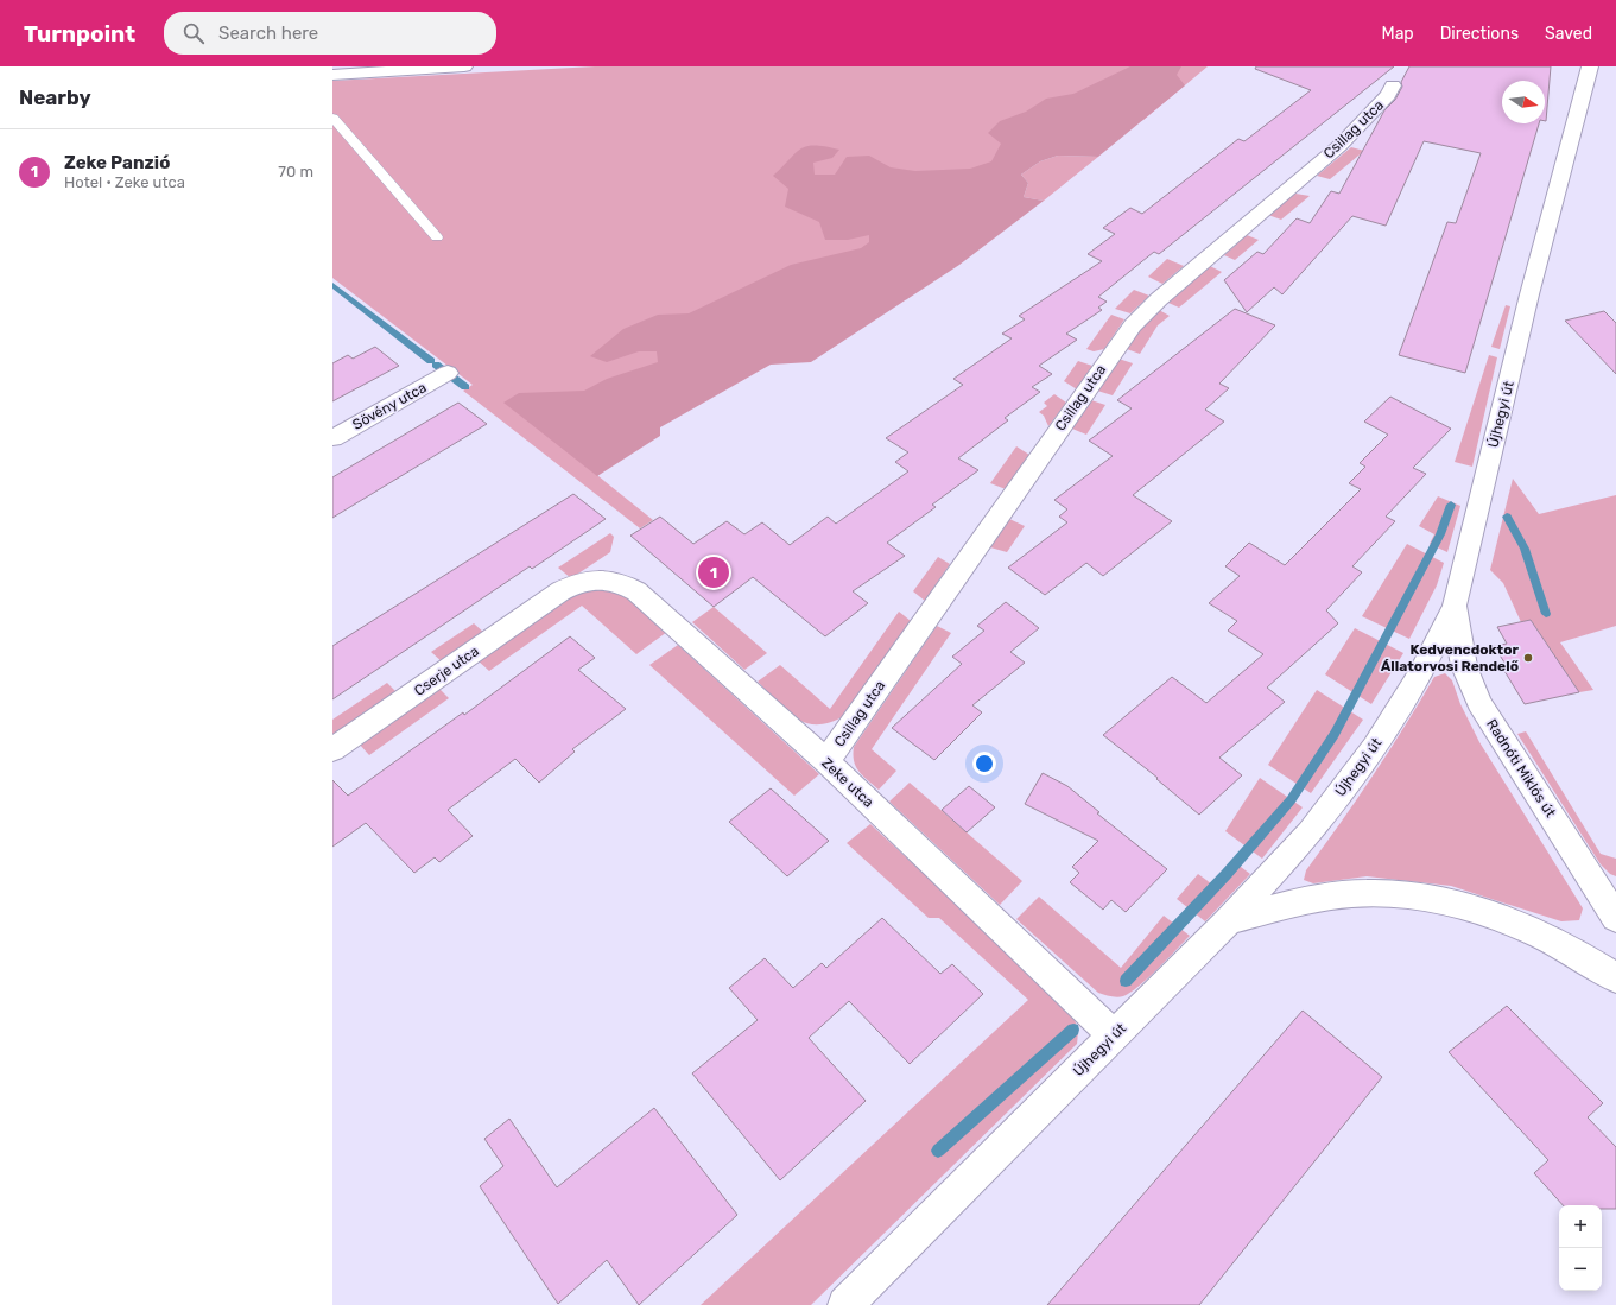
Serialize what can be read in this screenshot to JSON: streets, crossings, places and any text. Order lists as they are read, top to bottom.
{
  "streets": {
    "street": [
      "Csillag utca",
      "Sövény utca",
      "Újhegyi út",
      "Cserje utca",
      "Radnóti Miklós út",
      "Zeke utca"
    ]
  },
  "crossings": [
    ["Csillag utca", "Zeke utca"],
    ["Újhegyi út", "Radnóti Miklós út"],
    ["Újhegyi út", "Zeke utca"],
    ["Cserje utca", "Zeke utca"]
  ],
  "places": ["Kedvencdoktor Állatorvosi Rendelő"],
  "north": "right",
  "page": {
    "header": "Turnpoint",
    "search": "Search here",
    "nav": ["Map", "Directions", "Saved"],
    "heading": "Nearby",
    "list": [
      {
        "mark": "1",
        "name": "Zeke Panzió",
        "note": "Hotel · Zeke utca",
        "value": "70 m"
      }
    ],
    "pins": "1",
    "map_buttons": ["+", "−"]
  }
}
